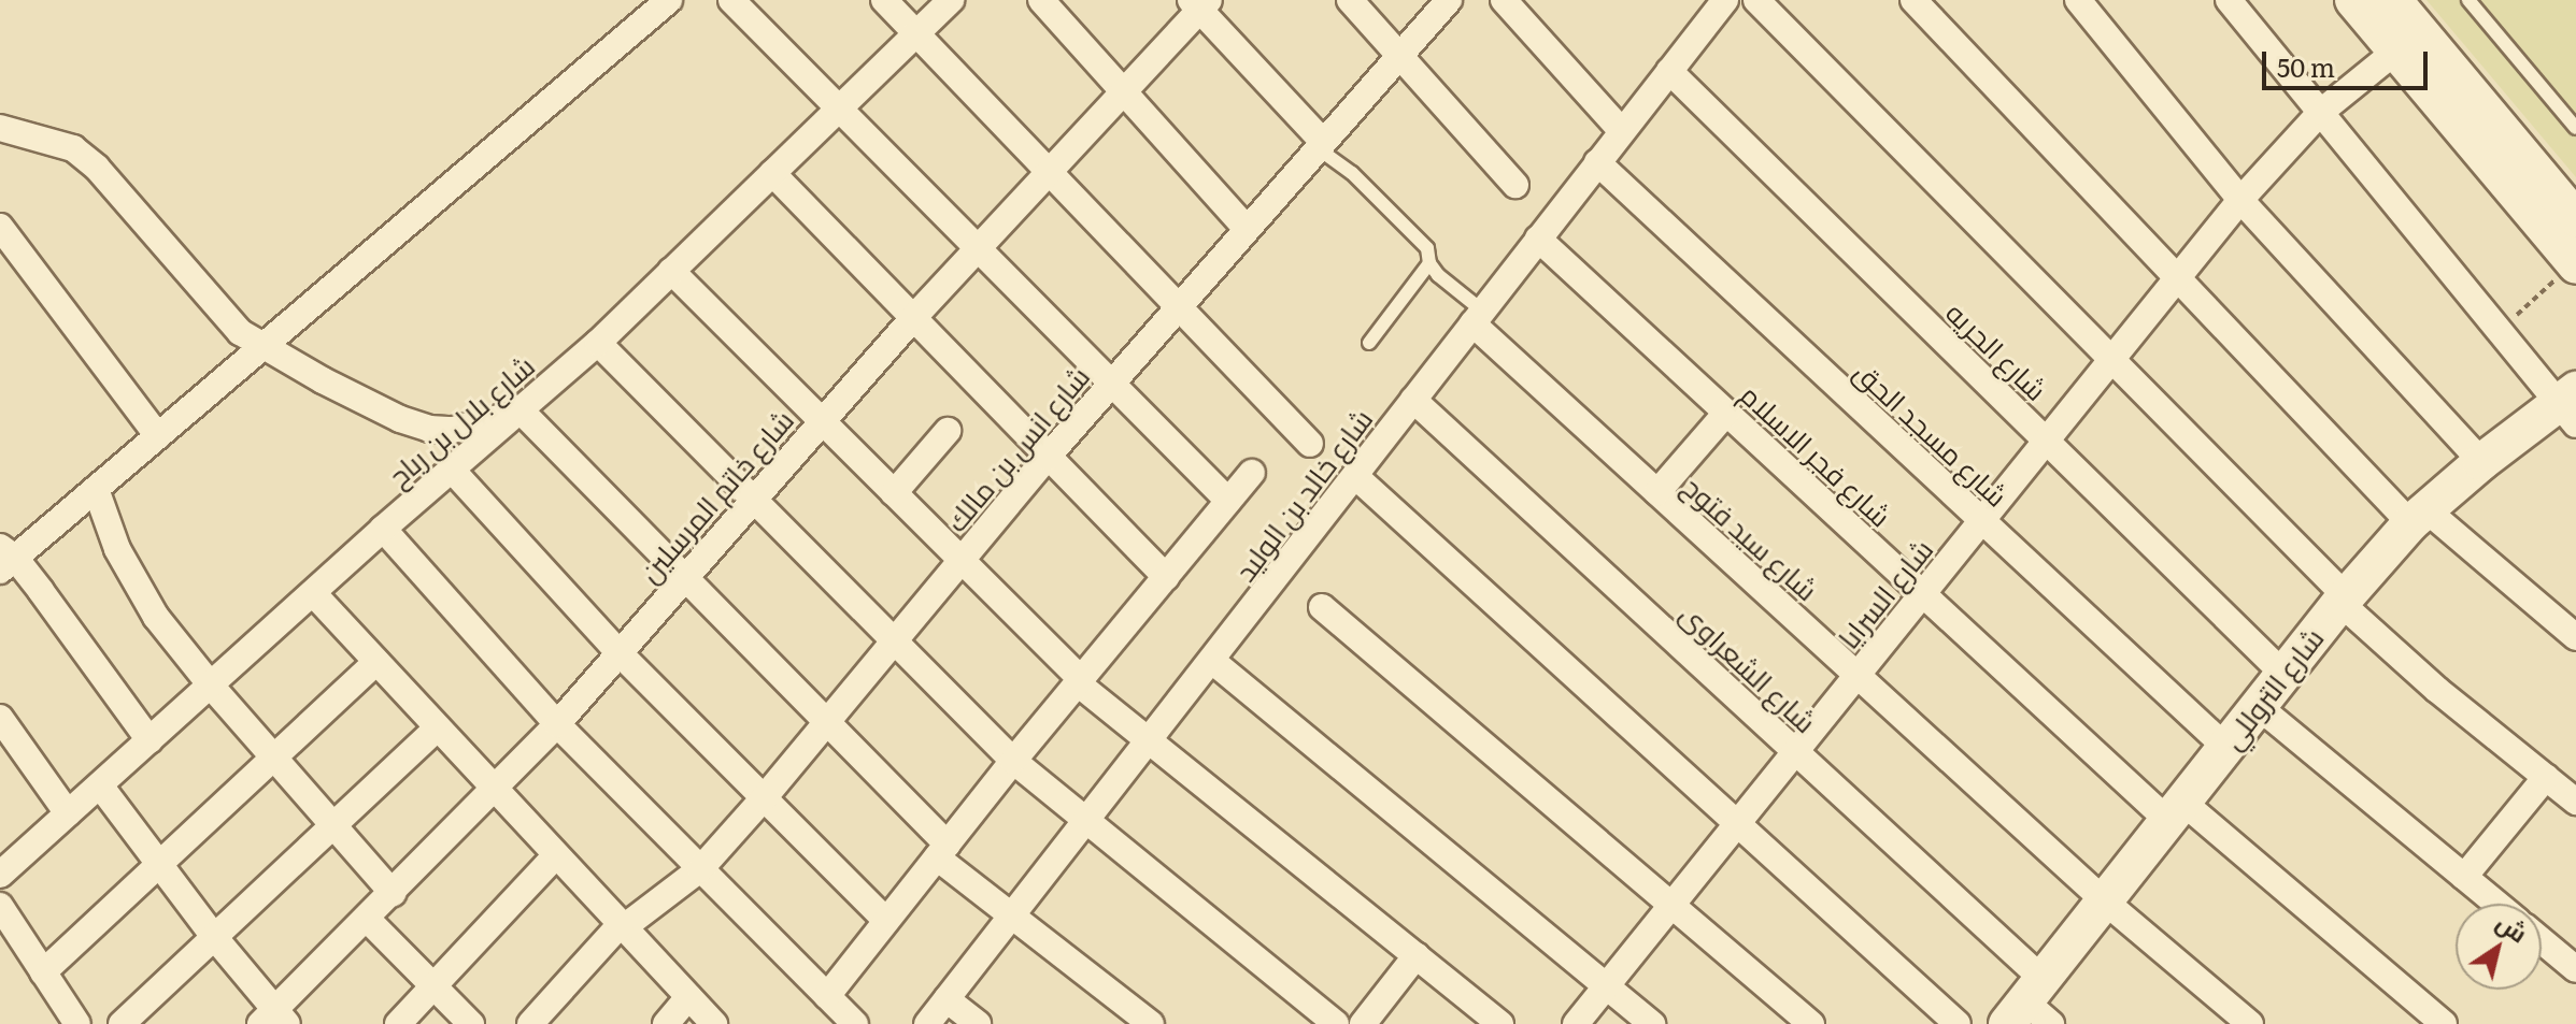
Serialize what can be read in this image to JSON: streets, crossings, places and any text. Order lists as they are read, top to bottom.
{
  "streets": {
    "street": [
      "شارع الحريه",
      "شارع بلال بن رباح",
      "شارع مسجد الحق",
      "شارع انس بن مالك",
      "شارع فجر الاسلام",
      "شارع خالد بن الوليد",
      "شارع خاتم المرسلين",
      "شارع سيد فتوح",
      "شارع السرايا",
      "شارع الشعراوى",
      "شارع التروللي"
    ]
  },
  "crossings": [
    ["شارع الحريه", "شارع خالد بن الوليد"],
    ["شارع الحريه", "شارع السرايا"],
    ["شارع الحريه", "شارع التروللي"],
    ["شارع مسجد الحق", "شارع خالد بن الوليد"],
    ["شارع مسجد الحق", "شارع السرايا"],
    ["شارع مسجد الحق", "شارع التروللي"],
    ["شارع فجر الاسلام", "شارع خالد بن الوليد"],
    ["شارع فجر الاسلام", "شارع السرايا"],
    ["شارع فجر الاسلام", "شارع التروللي"],
    ["شارع خالد بن الوليد", "شارع سيد فتوح"],
    ["شارع خالد بن الوليد", "شارع الشعراوى"],
    ["شارع سيد فتوح", "شارع السرايا"],
    ["شارع سيد فتوح", "شارع التروللي"],
    ["شارع السرايا", "شارع الشعراوى"],
    ["شارع الشعراوى", "شارع التروللي"]
  ],
  "scale_bar": "50 m",
  "north": "top right"
}
